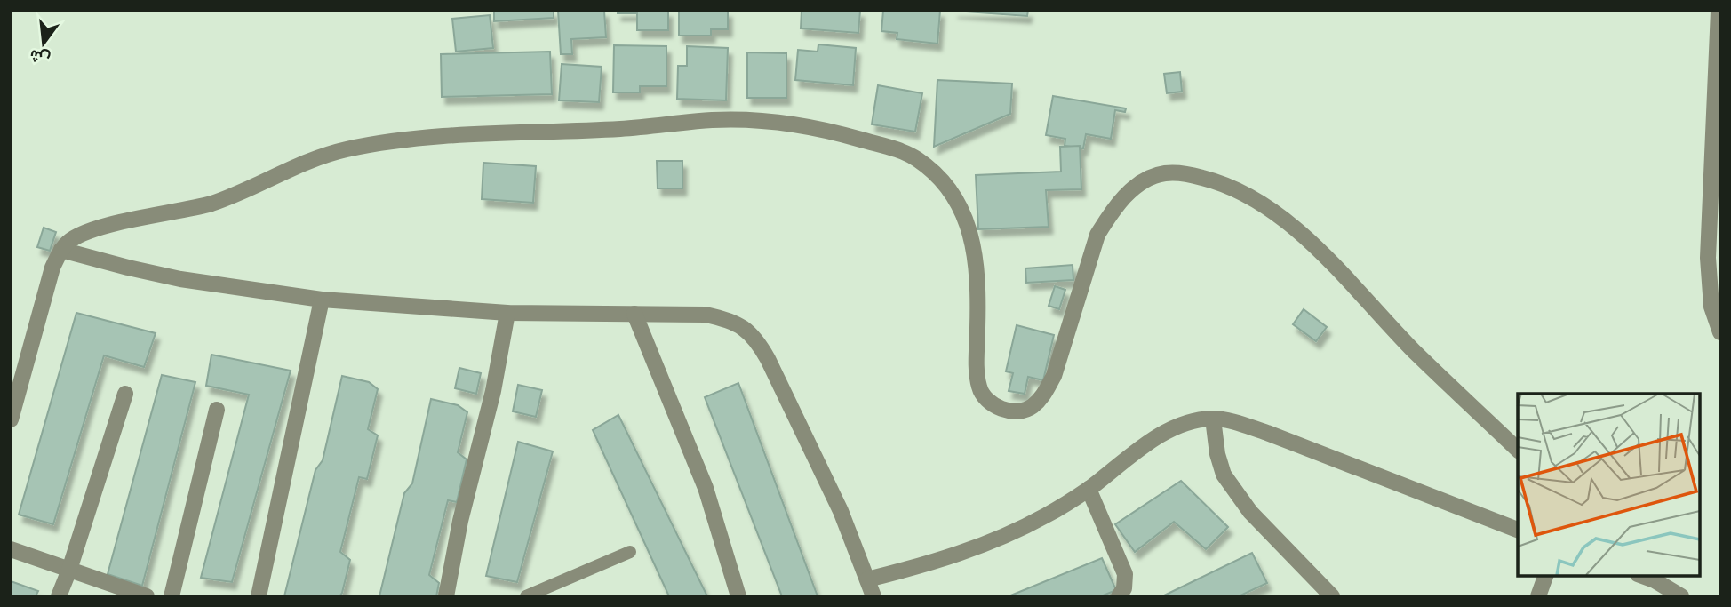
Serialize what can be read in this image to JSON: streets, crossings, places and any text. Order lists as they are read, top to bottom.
{
  "north": "bottom"
}
